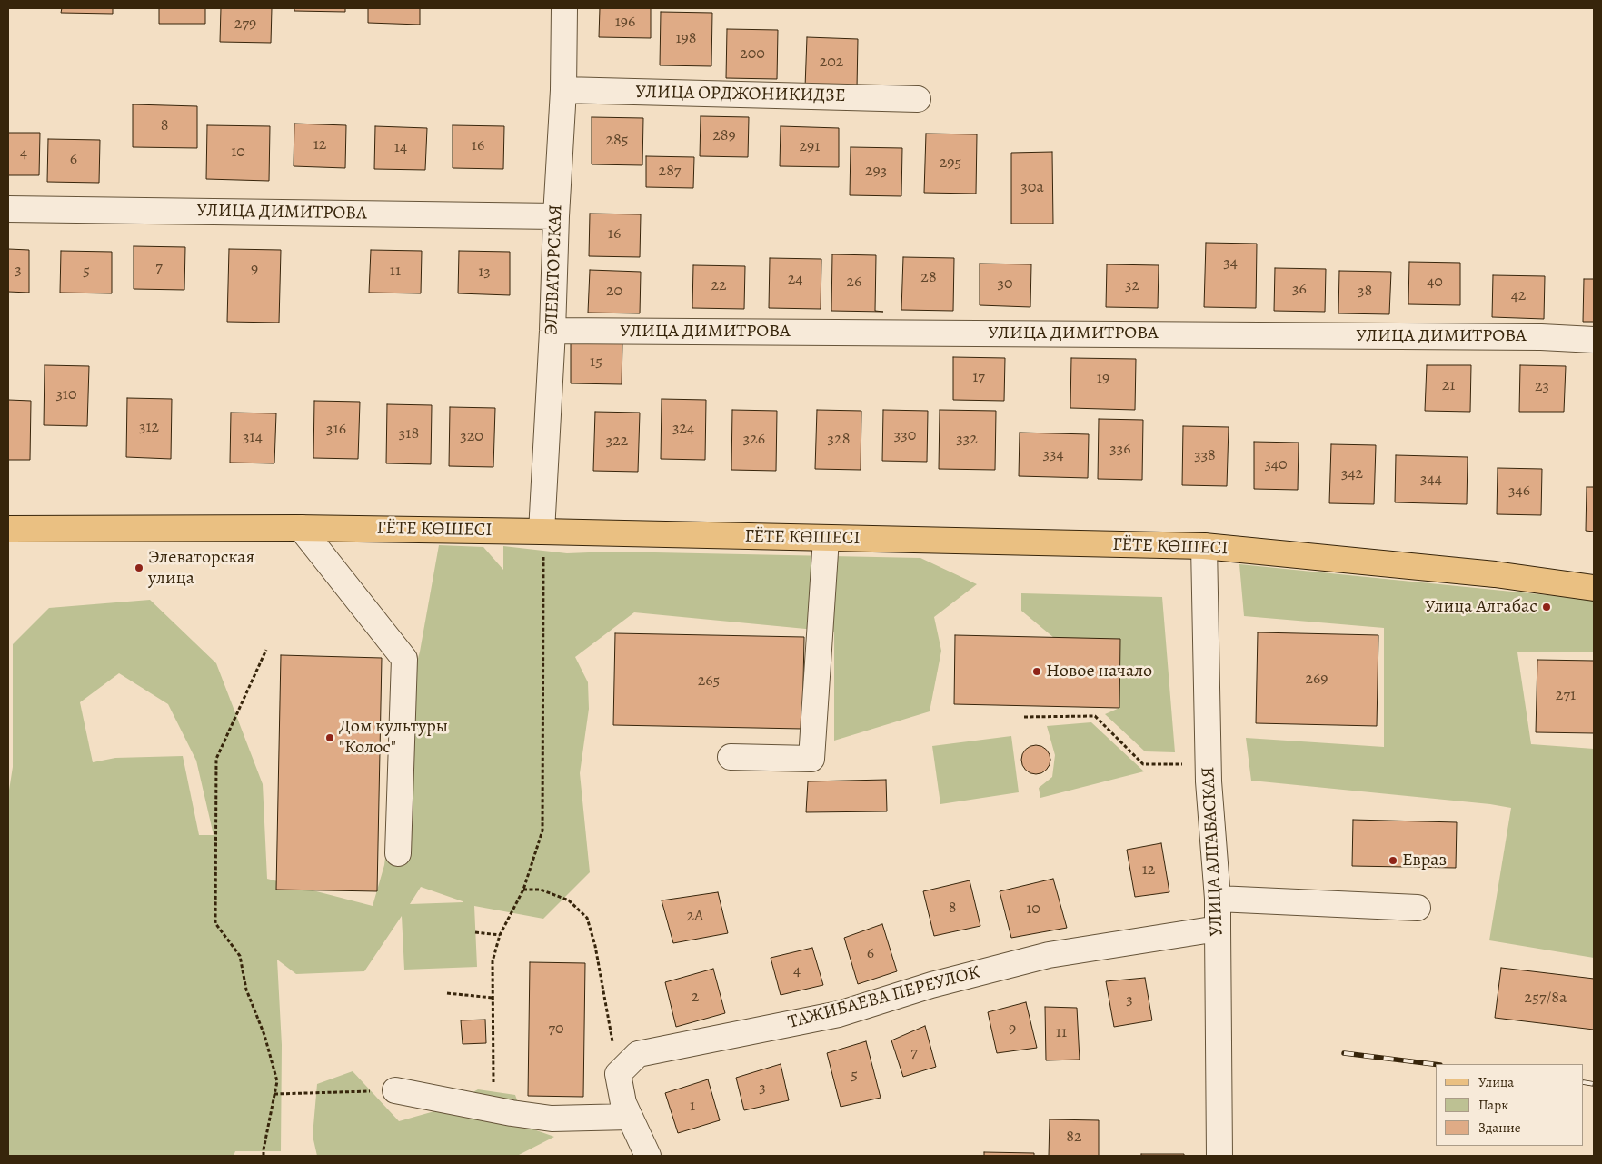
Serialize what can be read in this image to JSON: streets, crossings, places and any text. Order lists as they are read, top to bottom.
{
  "streets": {
    "main road": ["ГЁТЕ КӨШЕСІ"],
    "street": [
      "УЛИЦА ОРДЖОНИКИДЗЕ",
      "УЛИЦА ДИМИТРОВА",
      "ЭЛЕВАТОРСКАЯ",
      "УЛИЦА АЛГАБАСКАЯ",
      "ТАЖИБАЕВА ПЕРЕУЛОК"
    ]
  },
  "crossings": [
    ["УЛИЦА ОРДЖОНИКИДЗЕ", "ЭЛЕВАТОРСКАЯ"],
    ["УЛИЦА ДИМИТРОВА", "ЭЛЕВАТОРСКАЯ"],
    ["ЭЛЕВАТОРСКАЯ", "ГЁТЕ КӨШЕСІ"],
    ["ГЁТЕ КӨШЕСІ", "УЛИЦА АЛГАБАСКАЯ"],
    ["УЛИЦА АЛГАБАСКАЯ", "ТАЖИБАЕВА ПЕРЕУЛОК"]
  ],
  "places": [
    "Элеваторская улица",
    "Улица Алгабас",
    "Новое начало",
    "Дом культуры \"Колос\"",
    "Евраз"
  ],
  "house_numbers": [
    "196",
    "279",
    "198",
    "200",
    "202",
    "8",
    "289",
    "285",
    "12",
    "16",
    "291",
    "14",
    "10",
    "4",
    "6",
    "295",
    "287",
    "293",
    "30а",
    "16",
    "34",
    "7",
    "9",
    "3",
    "5",
    "11",
    "13",
    "28",
    "24",
    "26",
    "40",
    "30",
    "22",
    "32",
    "36",
    "20",
    "38",
    "42",
    "15",
    "17",
    "19",
    "21",
    "23",
    "310",
    "312",
    "324",
    "316",
    "318",
    "330",
    "320",
    "314",
    "326",
    "328",
    "332",
    "322",
    "336",
    "334",
    "338",
    "340",
    "342",
    "344",
    "346",
    "269",
    "265",
    "271",
    "12",
    "8",
    "10",
    "2А",
    "6",
    "4",
    "2",
    "257/8а",
    "3",
    "70",
    "9",
    "11",
    "7",
    "5",
    "3",
    "1",
    "82"
  ],
  "legend": ["Улица", "Парк", "Здание"]
}
